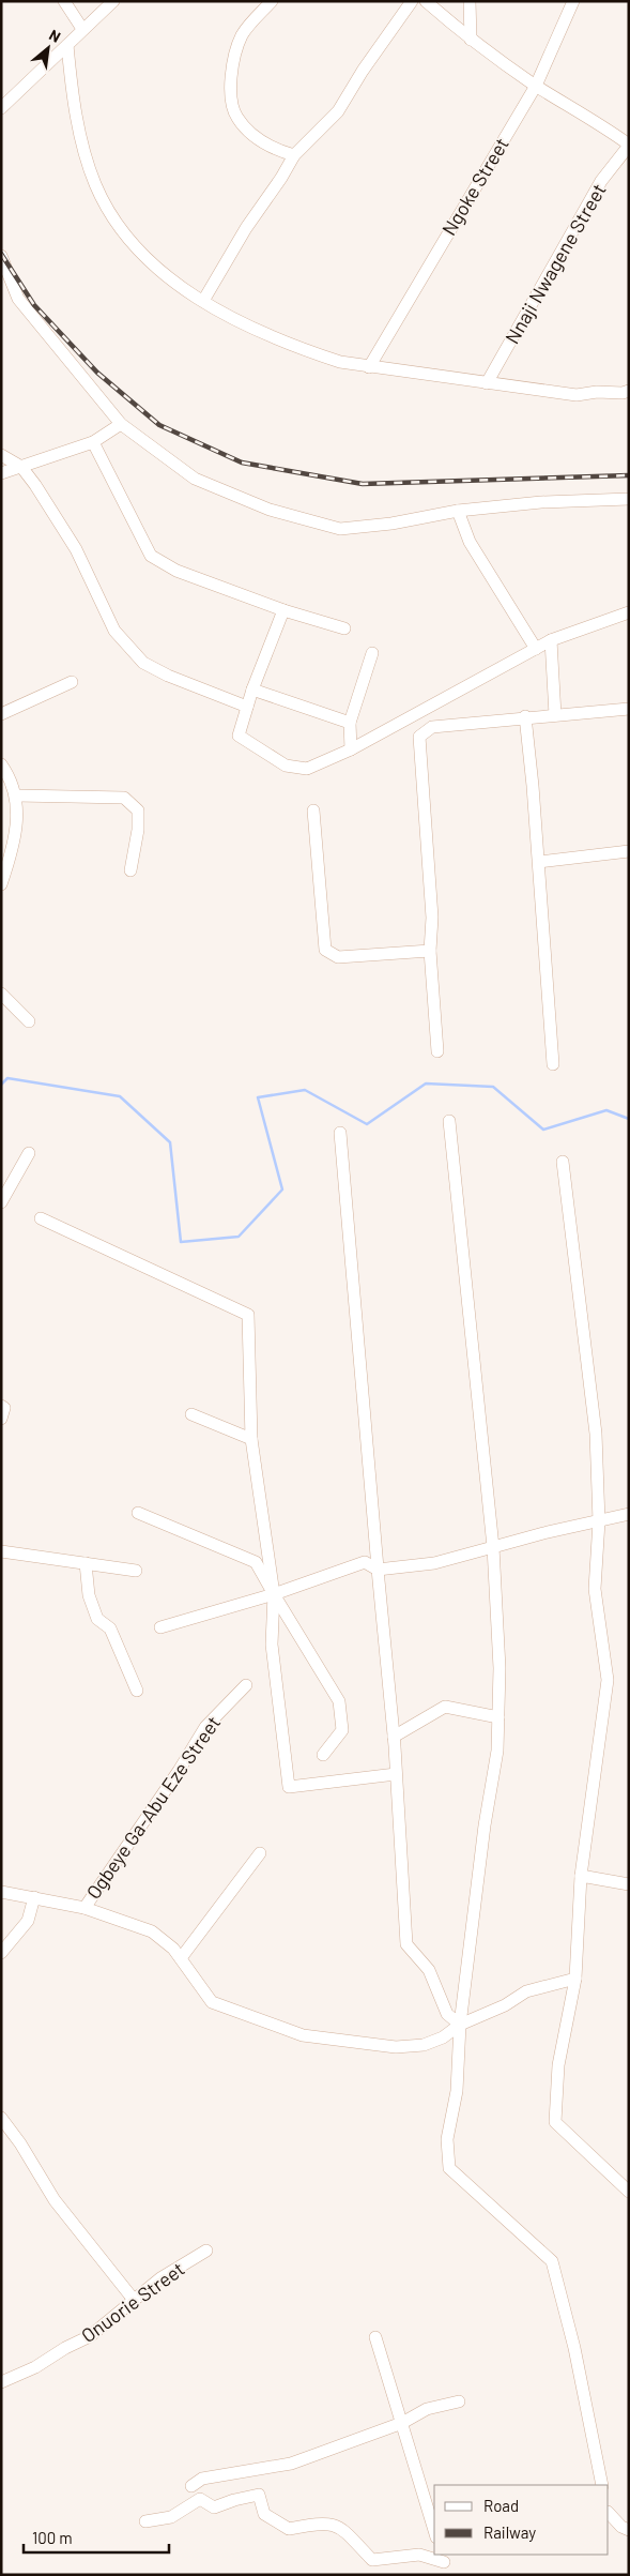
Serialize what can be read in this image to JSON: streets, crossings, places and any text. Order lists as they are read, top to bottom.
{
  "streets": {
    "street": [
      "Ngoke Street",
      "Nnaji Nwagene Street",
      "Ogbeye Ga-Abu Eze Street",
      "Onuorie Street"
    ]
  },
  "legend": ["Road", "Railway"],
  "scale_bar": "100 m",
  "north": "top right"
}
